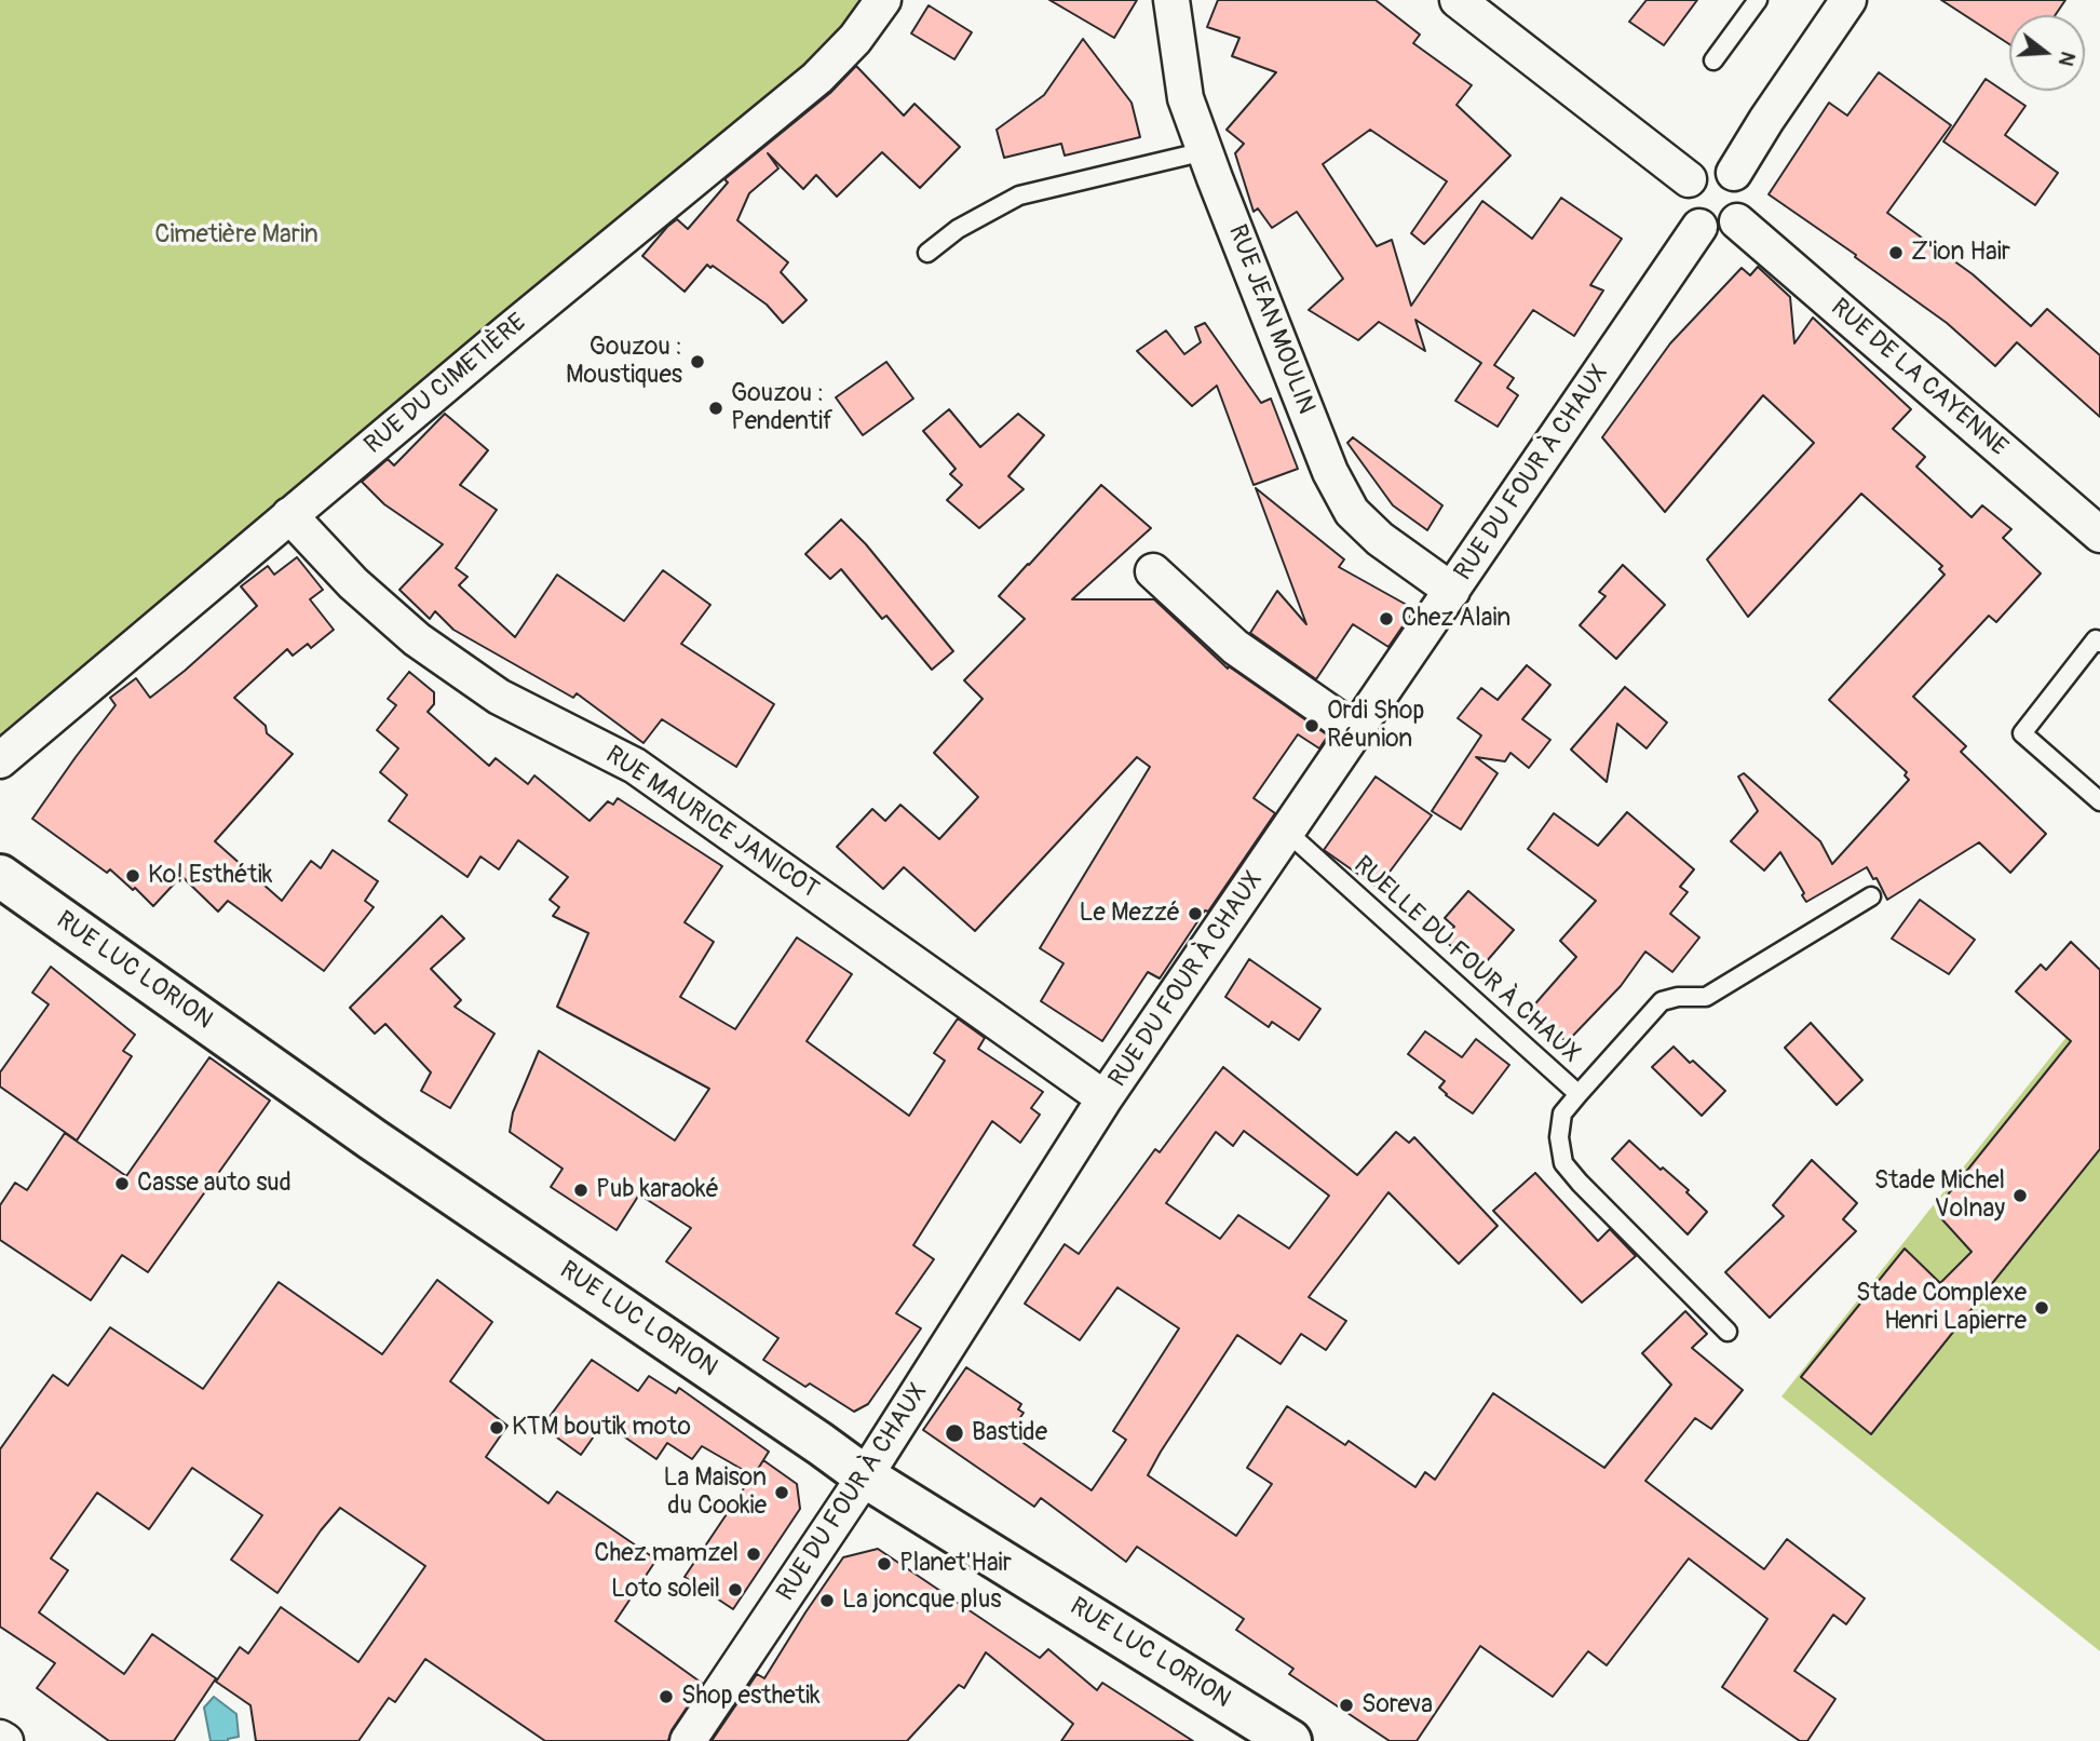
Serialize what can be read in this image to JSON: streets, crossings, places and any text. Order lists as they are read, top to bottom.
{
  "streets": {
    "street": [
      "RUE JEAN MOULIN",
      "RUE DE LA CAYENNE",
      "RUE DU CIMETIÈRE",
      "RUE DU FOUR À CHAUX",
      "RUE MAURICE JANICOT",
      "RUE LUC LORION"
    ],
    "lane": ["RUELLE DU FOUR À CHAUX"]
  },
  "crossings": [
    ["RUE JEAN MOULIN", "RUE DU FOUR À CHAUX"],
    ["RUE DE LA CAYENNE", "RUE DU FOUR À CHAUX"],
    ["RUE DU CIMETIÈRE", "RUE MAURICE JANICOT"],
    ["RUE DU FOUR À CHAUX", "RUE MAURICE JANICOT"],
    ["RUE DU FOUR À CHAUX", "RUELLE DU FOUR À CHAUX"],
    ["RUE DU FOUR À CHAUX", "RUE LUC LORION"]
  ],
  "parks": ["Cimetière Marin"],
  "places": [
    "Z'ion Hair",
    "Gouzou : Moustiques",
    "Gouzou : Pendentif",
    "Chez Alain",
    "Ordi Shop Réunion",
    "Ko! Esthétik",
    "Le Mezzé",
    "Casse auto sud",
    "Pub karaoké",
    "Stade Michel Volnay",
    "Stade Complexe Henri Lapierre",
    "KTM boutik moto",
    "Bastide",
    "La Maison du Cookie",
    "Chez mamzel",
    "Planet'Hair",
    "Loto soleil",
    "La joncque plus",
    "Shop esthetik",
    "Soreva"
  ],
  "north": "right"
}
